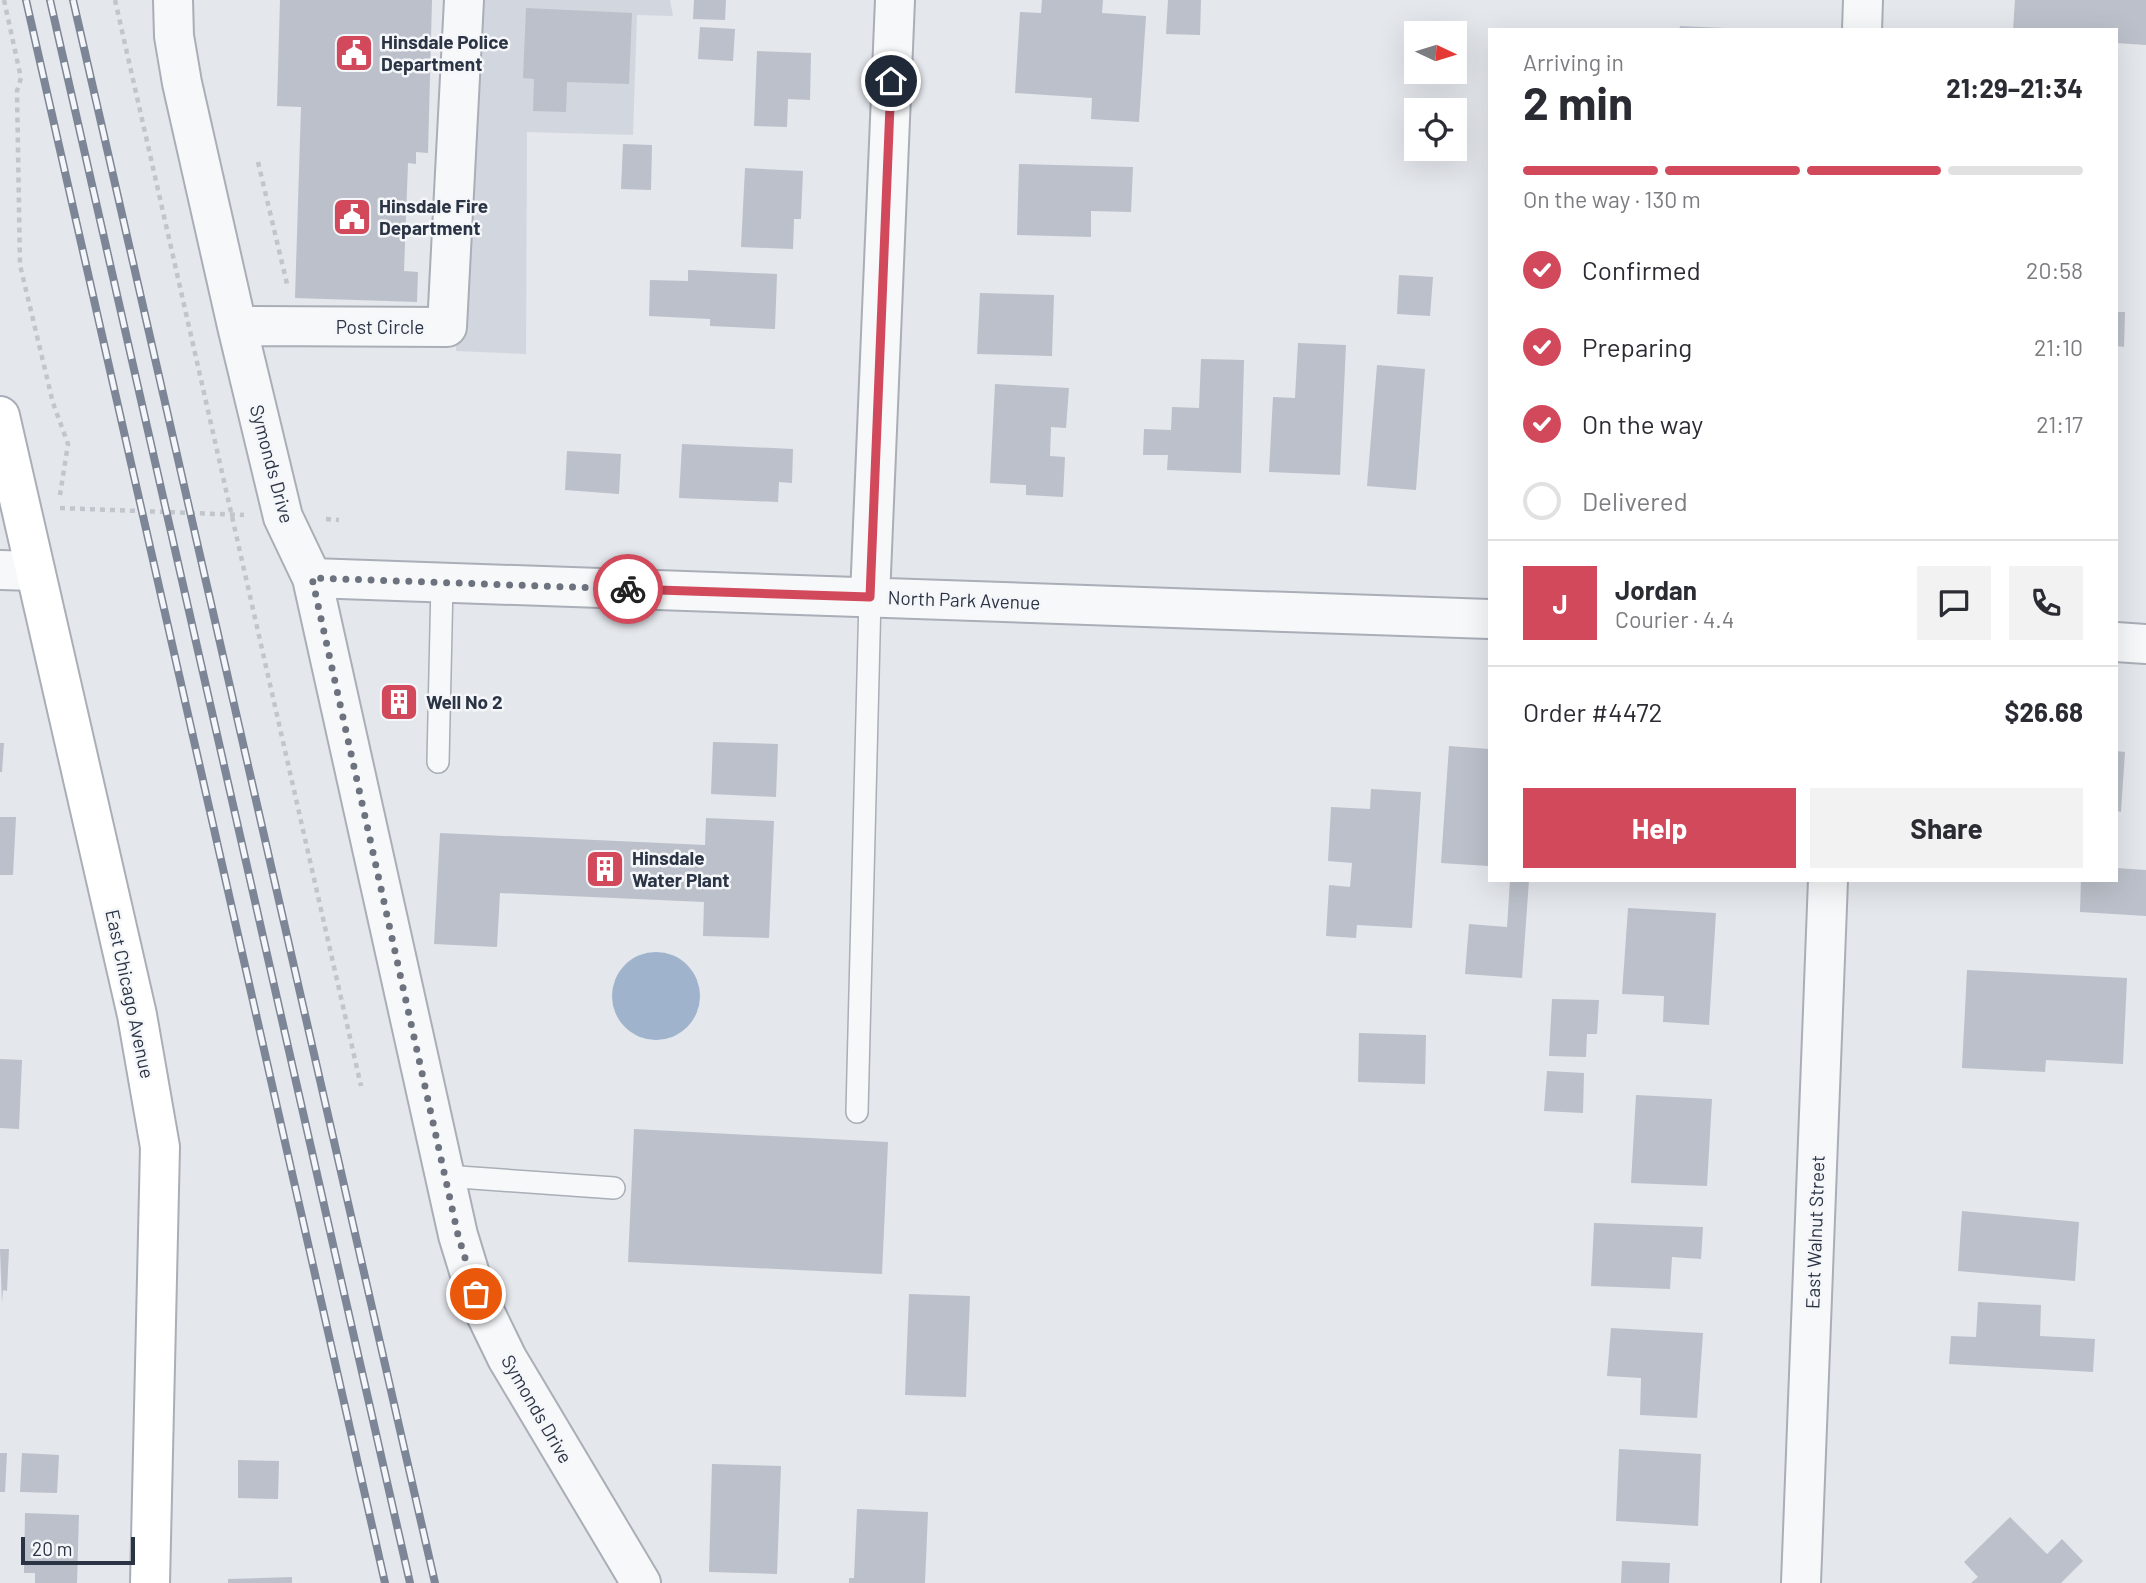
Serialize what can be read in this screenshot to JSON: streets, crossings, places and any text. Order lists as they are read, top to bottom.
{
  "streets": {
    "main road": ["East Chicago Avenue"],
    "street": [
      "Post Circle",
      "Symonds Drive",
      "North Park Avenue",
      "East Walnut Street"
    ]
  },
  "crossings": [
    ["Post Circle", "Symonds Drive"],
    ["Symonds Drive", "North Park Avenue"]
  ],
  "places": {
    "public building": ["Hinsdale Police Department", "Hinsdale Fire Department"],
    "building": ["Well No 2", "Hinsdale Water Plant"]
  },
  "scale_bar": "20 m",
  "north": "right",
  "page": {
    "heading": ["2 min", "Arriving in", "21:29–21:34"],
    "panel": [
      "Jordan",
      "Courier · 4.4",
      "Order #4472",
      "$26.68"
    ],
    "bar": "On the way · 130 m",
    "list": [
      ["Confirmed", "20:58"],
      ["Preparing", "21:10"],
      ["On the way", "21:17"],
      "Delivered"
    ],
    "round": "J",
    "buttons": ["Help", "Share"],
    "scale": "20 m"
  }
}
